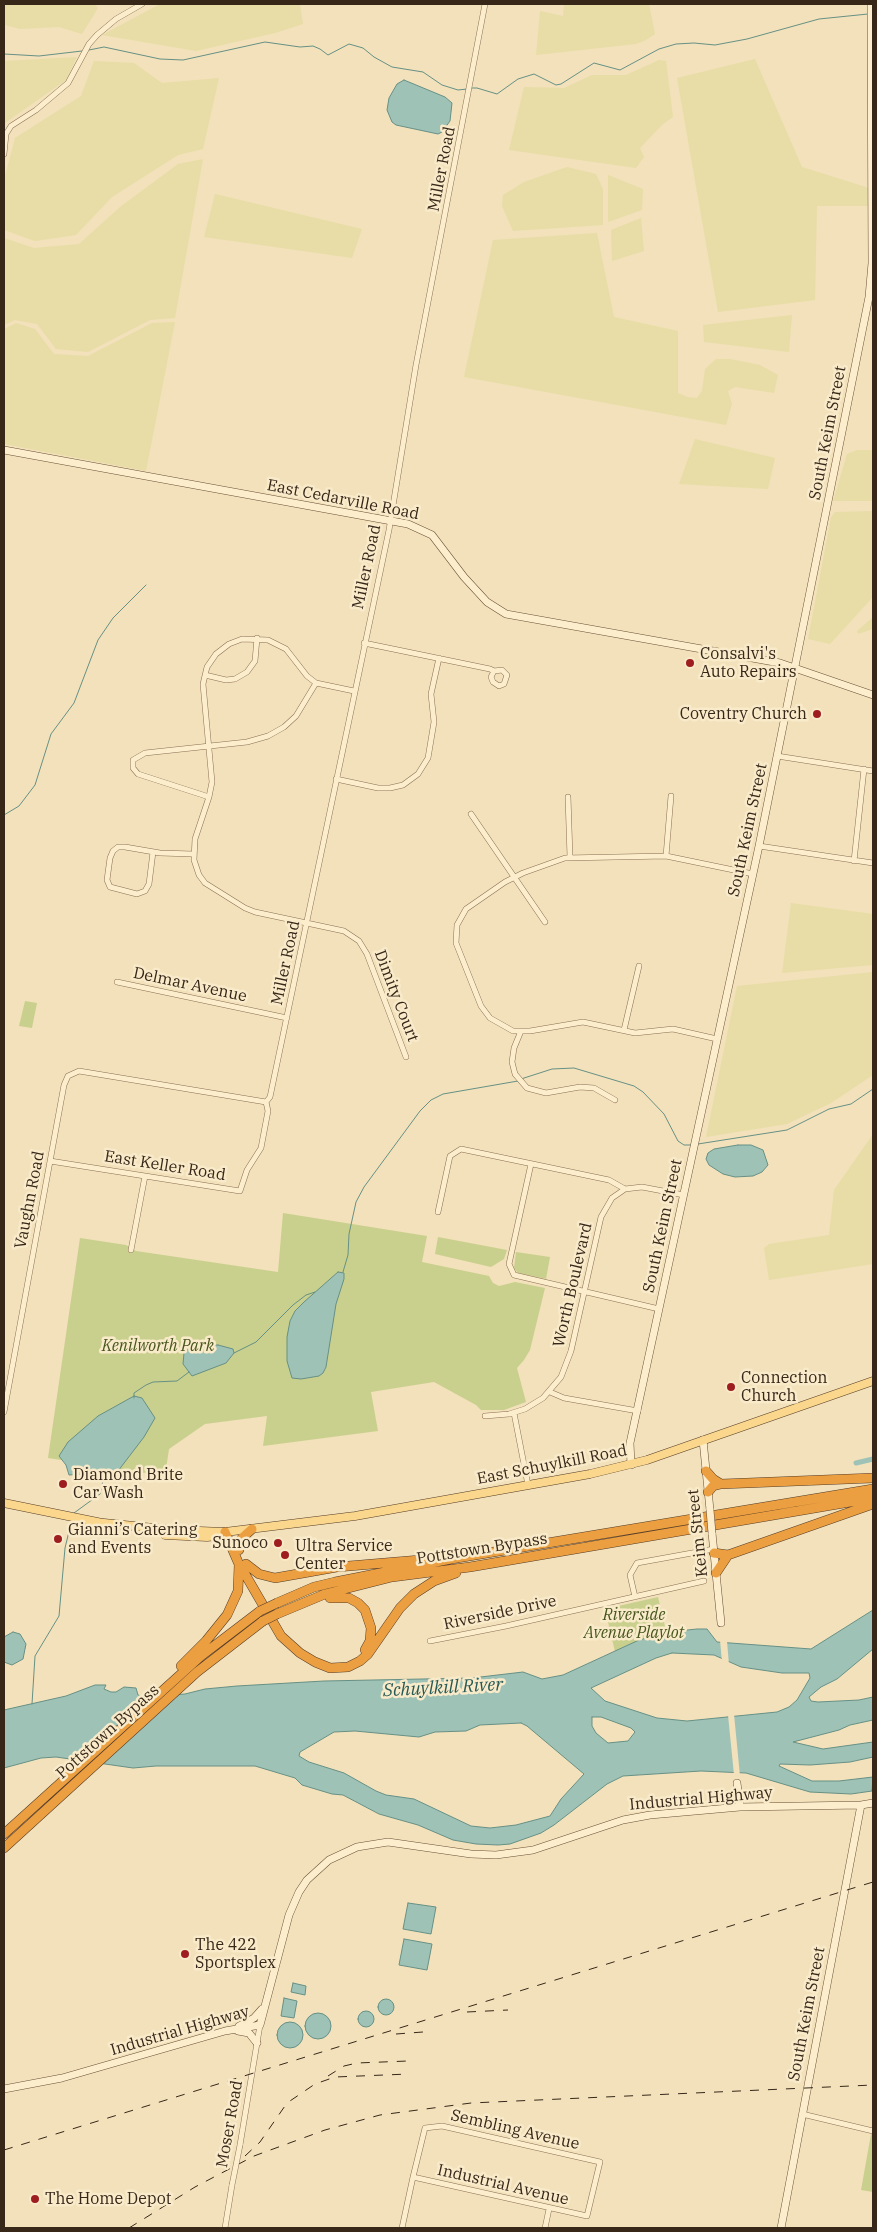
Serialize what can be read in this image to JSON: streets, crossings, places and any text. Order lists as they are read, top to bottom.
{
  "streets": {
    "highway": ["Pottstown Bypass"],
    "main road": ["East Schuylkill Road"],
    "street": [
      "Miller Road",
      "South Keim Street",
      "East Cedarville Road",
      "Delmar Avenue",
      "Dimity Court",
      "East Keller Road",
      "Vaughn Road",
      "Worth Boulevard",
      "Keim Street",
      "Riverside Drive",
      "Industrial Highway",
      "Moser Road",
      "Sembling Avenue",
      "Industrial Avenue"
    ]
  },
  "crossings": [
    ["Miller Road", "East Cedarville Road"],
    ["Miller Road", "Delmar Avenue"],
    ["Miller Road", "Dimity Court"],
    ["Miller Road", "East Keller Road"],
    ["Miller Road", "Vaughn Road"],
    ["South Keim Street", "East Cedarville Road"],
    ["South Keim Street", "East Schuylkill Road"],
    ["South Keim Street", "Industrial Highway"],
    ["East Keller Road", "Vaughn Road"],
    ["East Schuylkill Road", "Keim Street"],
    ["Industrial Highway", "Moser Road"],
    ["Sembling Avenue", "Industrial Avenue"]
  ],
  "water": ["Schuylkill River"],
  "parks": ["Kenilworth Park", "Riverside Avenue Playlot"],
  "places": [
    "Consalvi's Auto Repairs",
    "Coventry Church",
    "Connection Church",
    "Diamond Brite Car Wash",
    "Gianni’s Catering and Events",
    "Sunoco",
    "Ultra Service Center",
    "The 422 Sportsplex",
    "The Home Depot"
  ]
}
